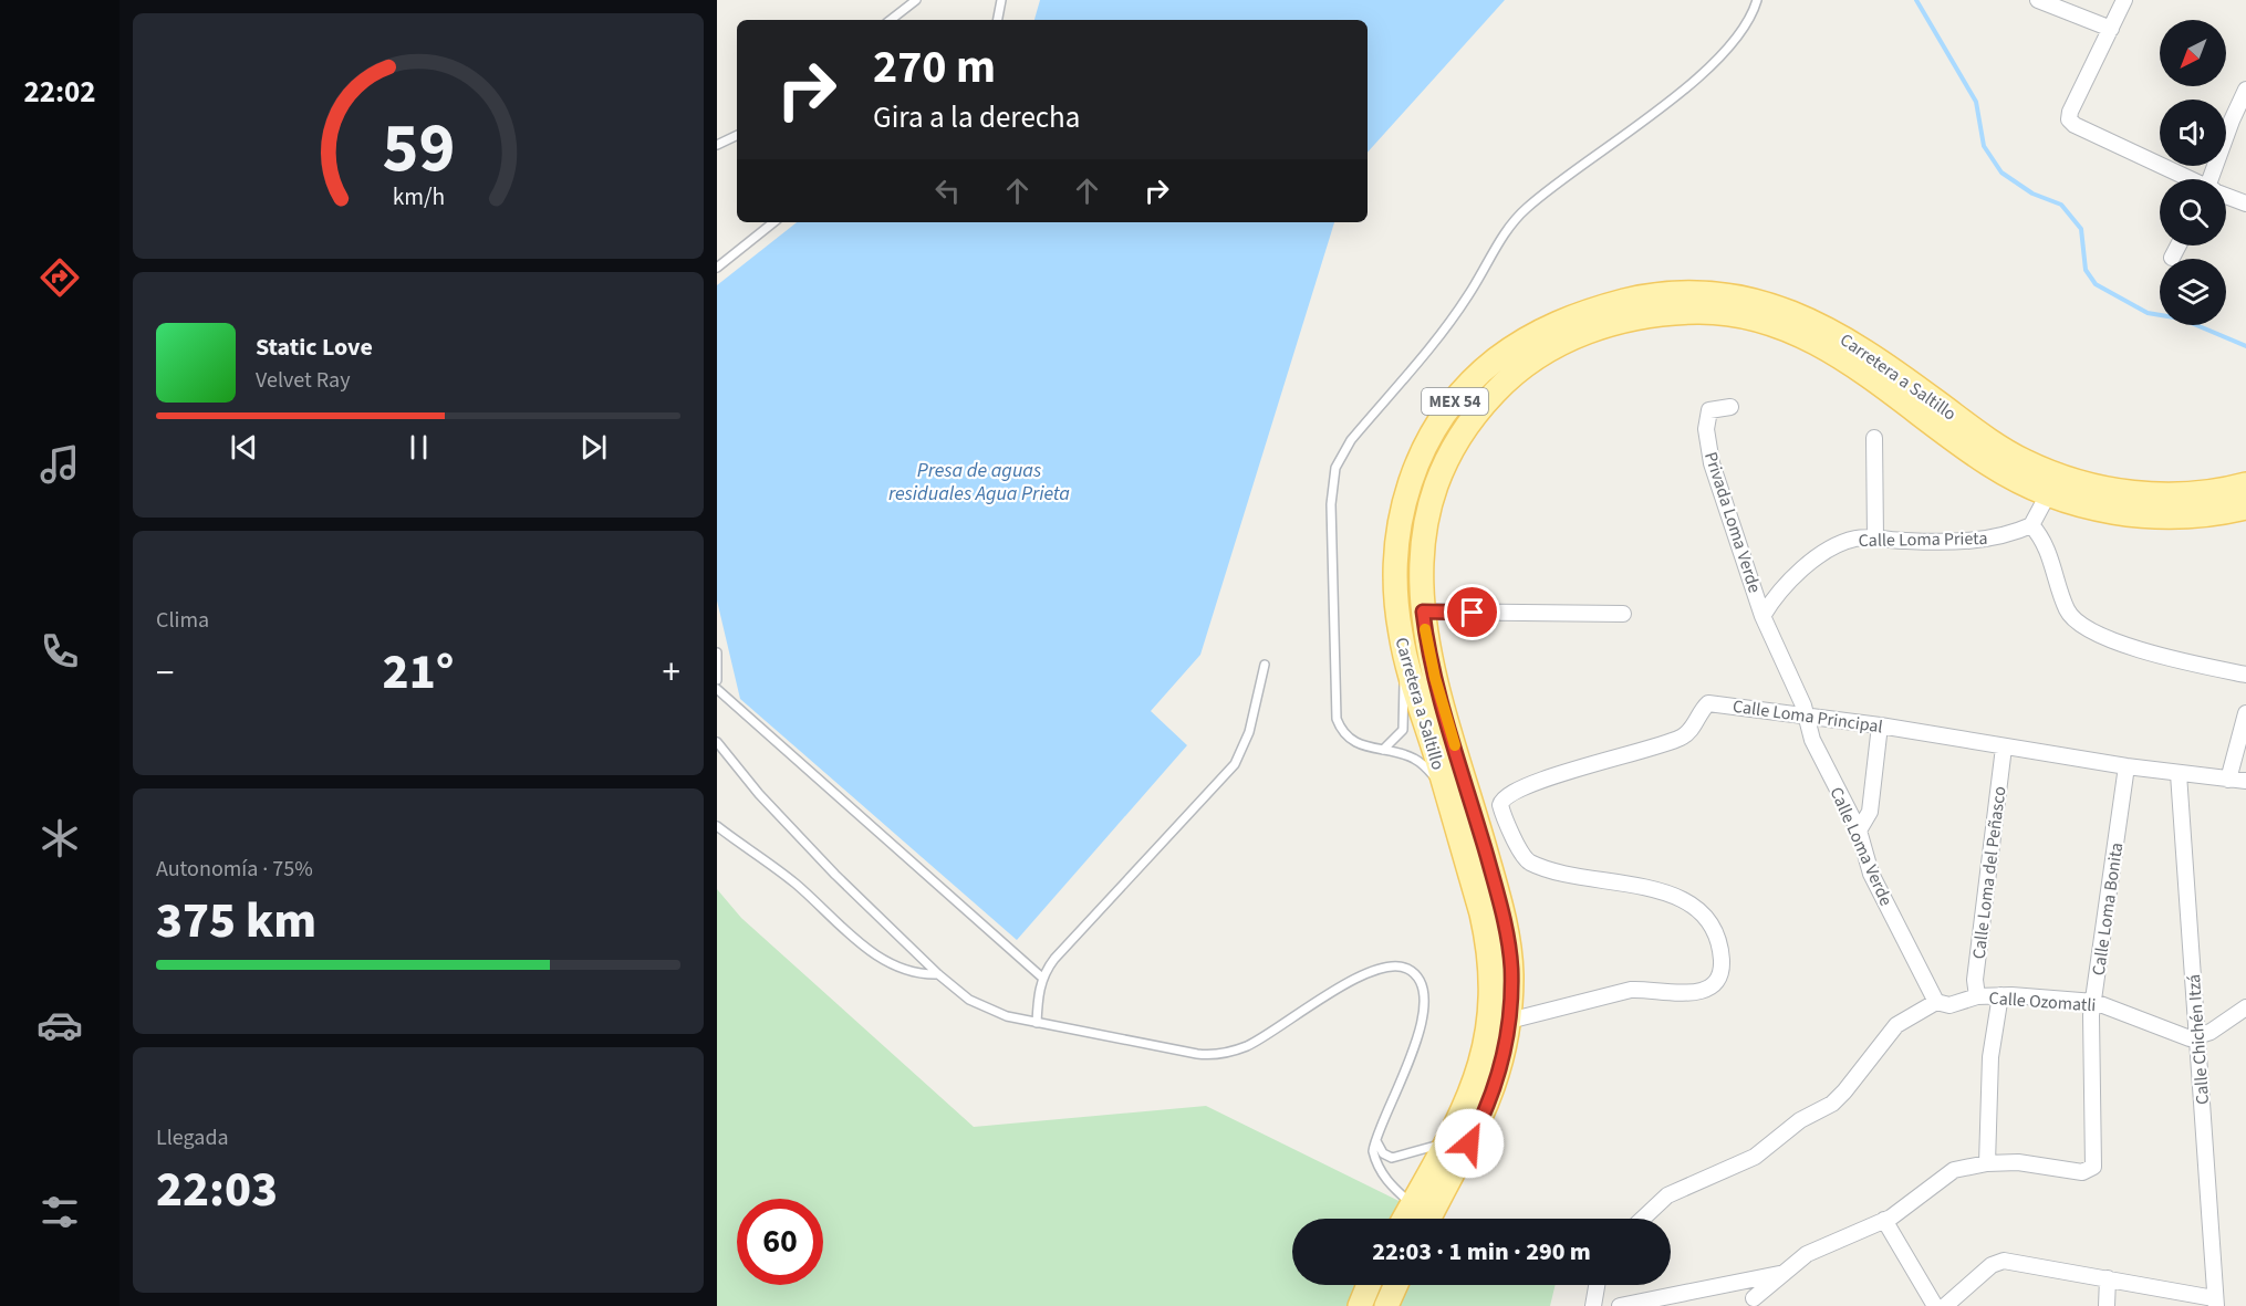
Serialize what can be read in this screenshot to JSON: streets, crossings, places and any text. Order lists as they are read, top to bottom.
{
  "streets": {
    "main road": ["Carretera a Saltillo", "MEX 54"],
    "street": [
      "Privada Loma Verde",
      "Calle Loma Prieta",
      "Calle Loma Principal",
      "Calle Loma Verde",
      "Calle Loma del Peñasco",
      "Calle Loma Bonita",
      "Calle Ozomatli",
      "Calle Chichén Itzá"
    ]
  },
  "crossings": [
    ["Carretera a Saltillo", "Calle Loma Principal"],
    ["Privada Loma Verde", "Calle Loma Prieta"],
    ["Privada Loma Verde", "Calle Loma Verde"],
    ["Calle Loma Prieta", "Calle Loma Verde"],
    ["Calle Loma Principal", "Calle Loma Verde"],
    ["Calle Loma Principal", "Calle Loma del Peñasco"],
    ["Calle Loma Principal", "Calle Loma Bonita"],
    ["Calle Loma Principal", "Calle Chichén Itzá"],
    ["Calle Loma Verde", "Calle Ozomatli"],
    ["Calle Loma del Peñasco", "Calle Ozomatli"],
    ["Calle Loma Bonita", "Calle Ozomatli"],
    ["Calle Ozomatli", "Calle Chichén Itzá"]
  ],
  "water": ["Presa de aguas residuales Agua Prieta"],
  "north": "bottom left",
  "page": {
    "tabs": "22:02",
    "turn": ["270 m", "Gira a la derecha"],
    "song": ["Static Love", "Velvet Ray"],
    "tile": [
      "Clima",
      ["Autonomía · 75%", "375 km"],
      ["Llegada", "22:03"]
    ],
    "heat": ["−", "21°", "+"],
    "limit": "60",
    "trip": "22:03 · 1 min · 290 m",
    "gauge": ["59", "km/h"]
  }
}
